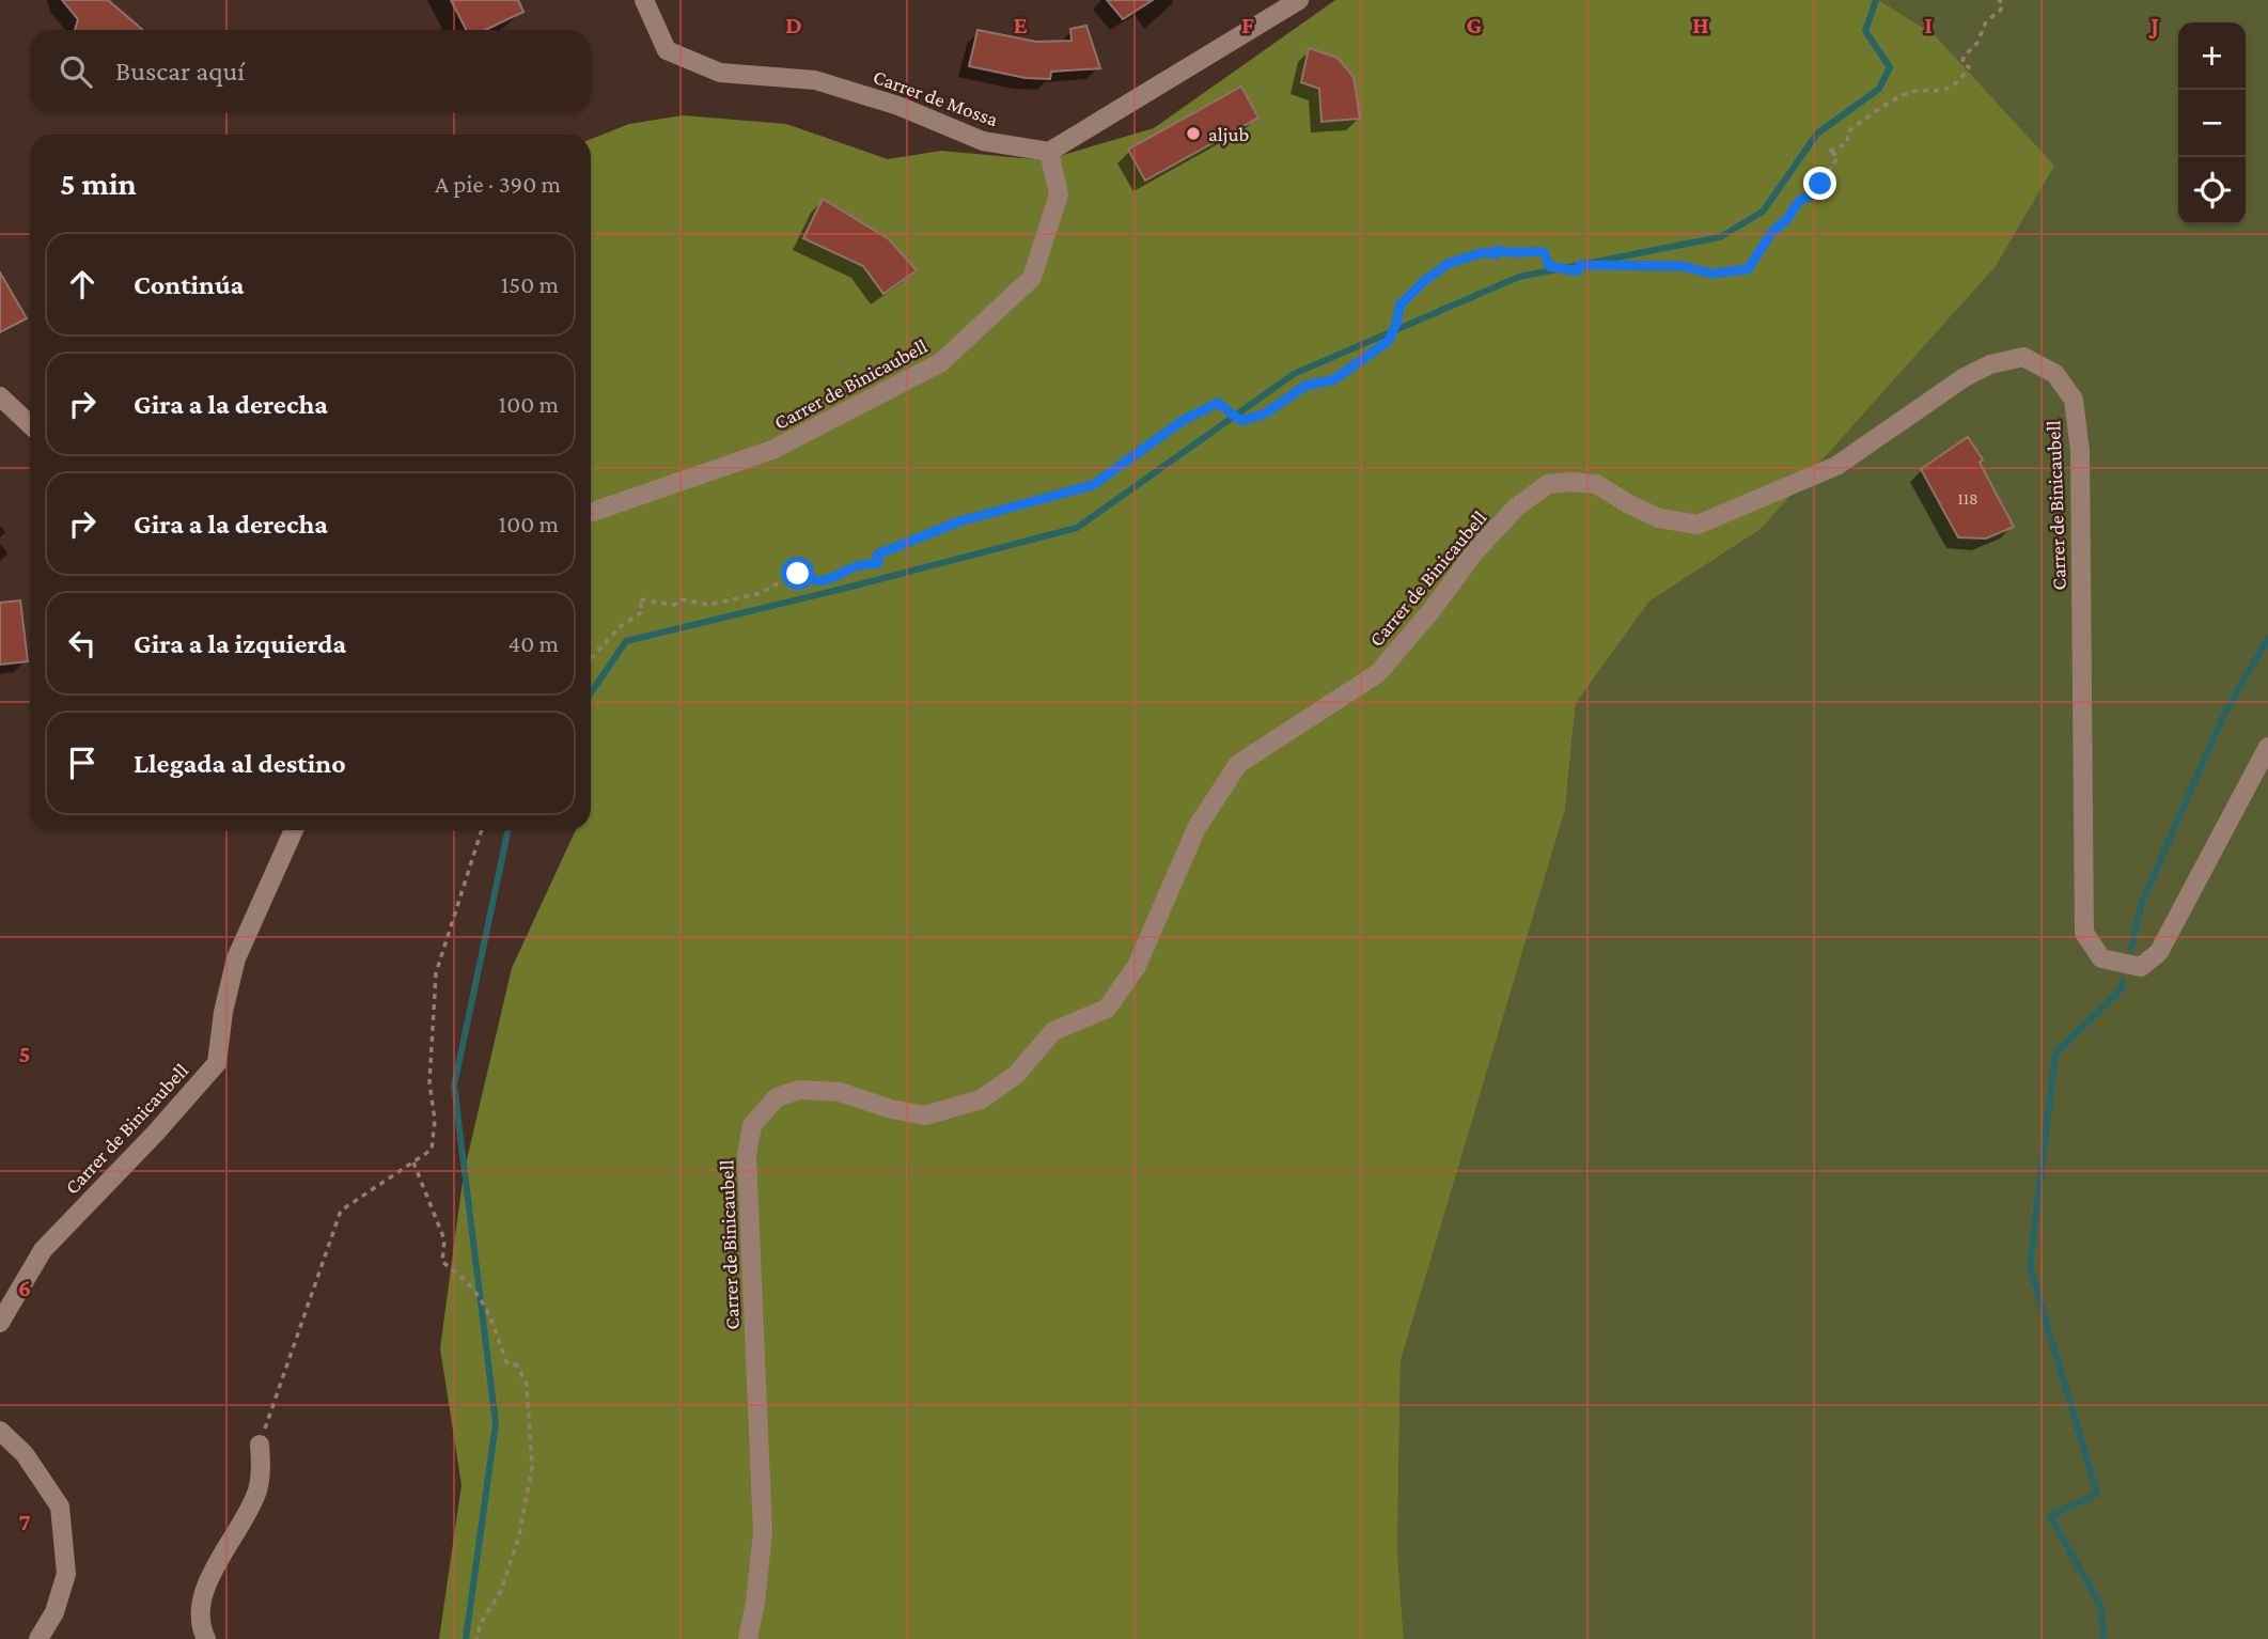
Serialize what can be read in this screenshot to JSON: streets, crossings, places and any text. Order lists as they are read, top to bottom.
{
  "streets": {
    "street": ["Carrer de Mossa", "Carrer de Binicaubell"]
  },
  "crossings": [
    ["Carrer de Mossa", "Carrer de Binicaubell"]
  ],
  "places": ["aljub"],
  "house_numbers": ["118"],
  "page": {
    "map_buttons": ["+", "−"],
    "search": "Buscar aquí",
    "heading": ["5 min", "A pie · 390 m"],
    "list": [
      ["Continúa", "150 m"],
      ["Gira a la derecha", "100 m"],
      ["Gira a la derecha", "100 m"],
      ["Gira a la izquierda", "40 m"],
      "Llegada al destino"
    ]
  },
  "grid": {
    "columns": [
      "D",
      "E",
      "F",
      "G",
      "H",
      "I",
      "J"
    ],
    "rows": ["5", "6", "7"]
  }
}
